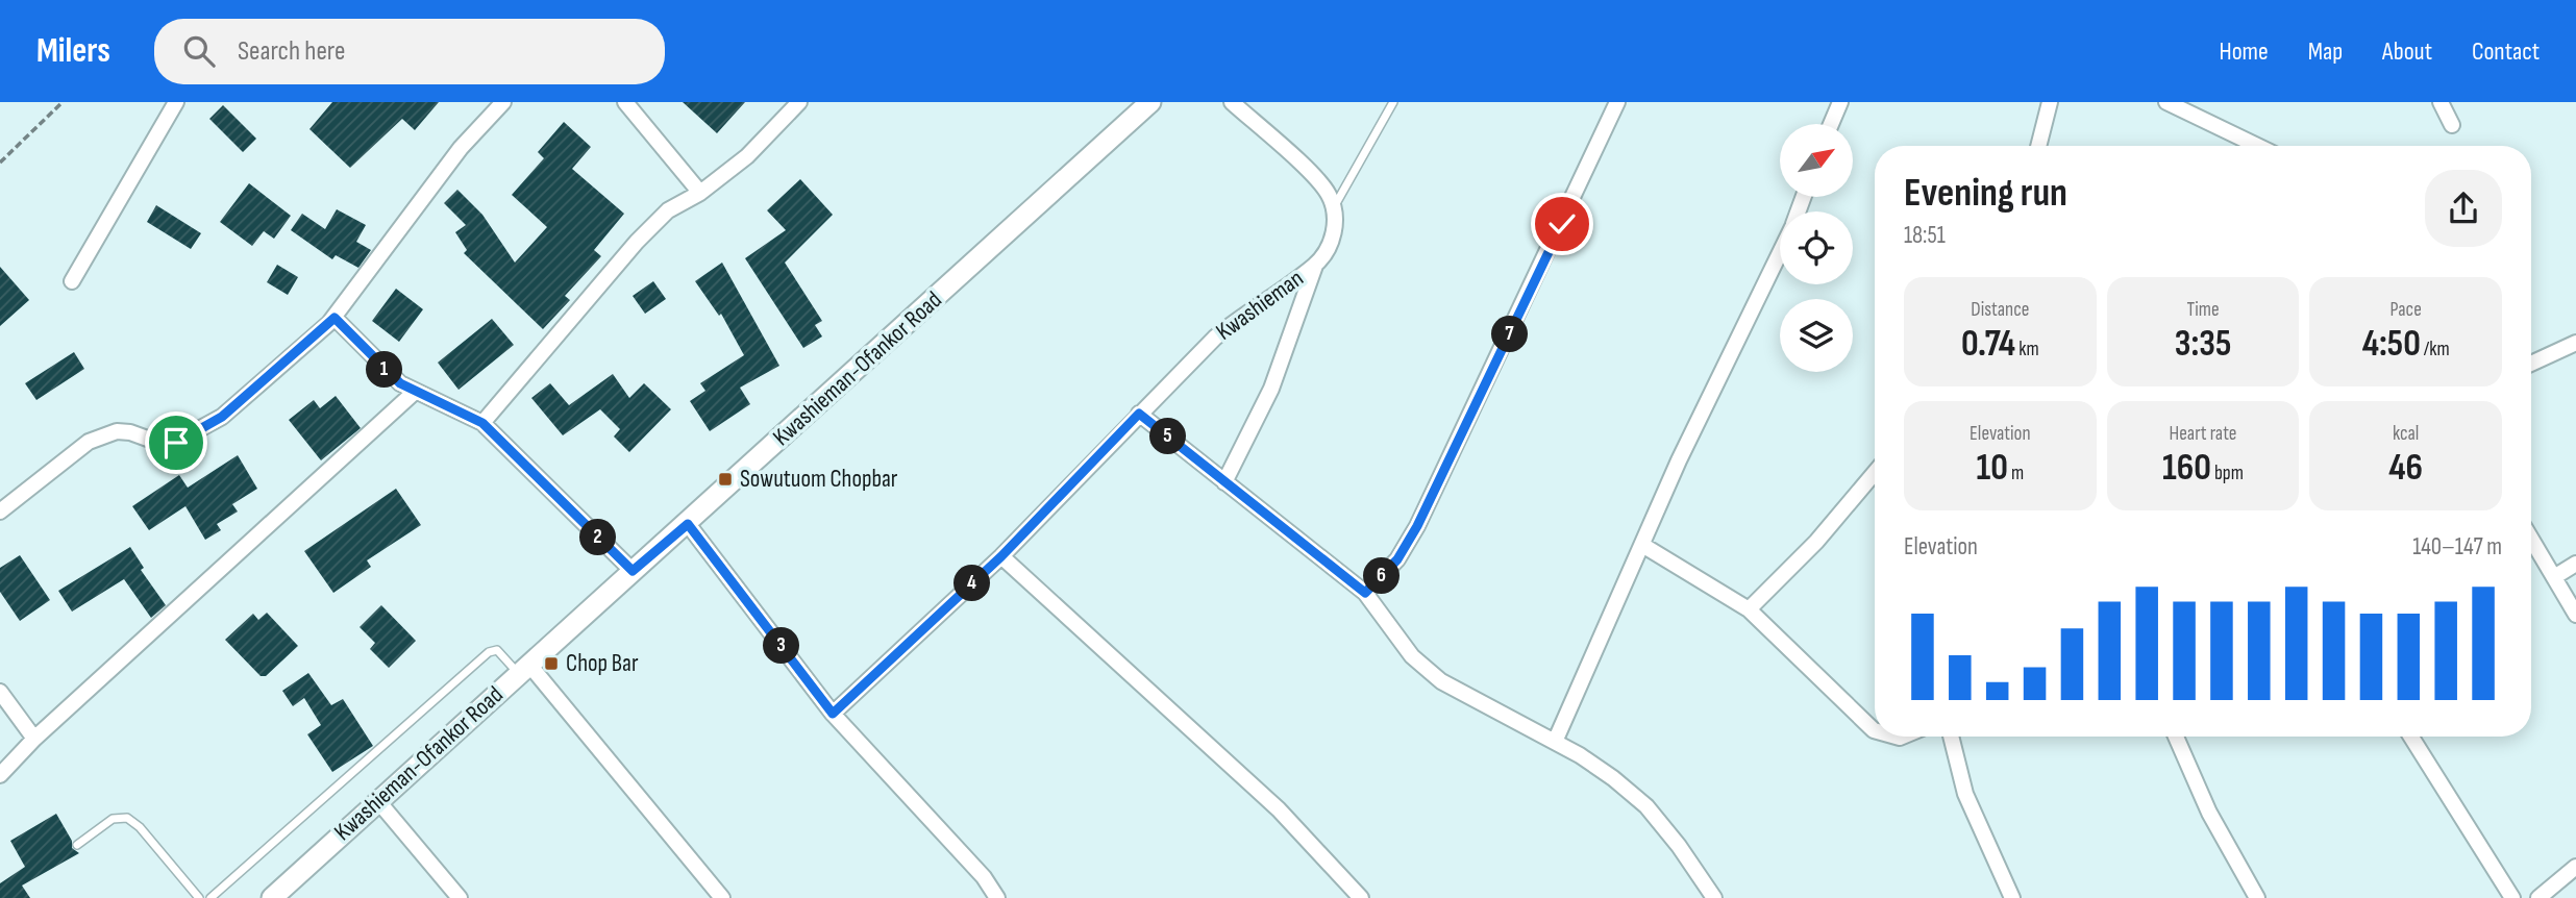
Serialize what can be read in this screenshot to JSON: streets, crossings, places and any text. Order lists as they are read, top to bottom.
{
  "streets": {
    "main road": ["Kwashieman-Ofankor Road"],
    "street": ["Kwashieman"]
  },
  "places": {
    "transit": ["Sowutuom Chopbar", "Chop Bar"]
  },
  "north": "top right",
  "page": {
    "header": "Milers",
    "search": "Search here",
    "nav": [
      "Home",
      "Map",
      "About",
      "Contact"
    ],
    "heading": ["Evening run", "18:51"],
    "stats": [
      ["Distance", "0.74 km"],
      ["Time", "3:35"],
      ["Pace", "4:50 /km"],
      ["Elevation", "10 m"],
      ["Heart rate", "160 bpm"],
      ["kcal", "46"]
    ],
    "pins": [
      "7",
      "1",
      "5",
      "2",
      "6",
      "4",
      "3"
    ],
    "chart": ["Elevation", "140–147 m"]
  }
}
